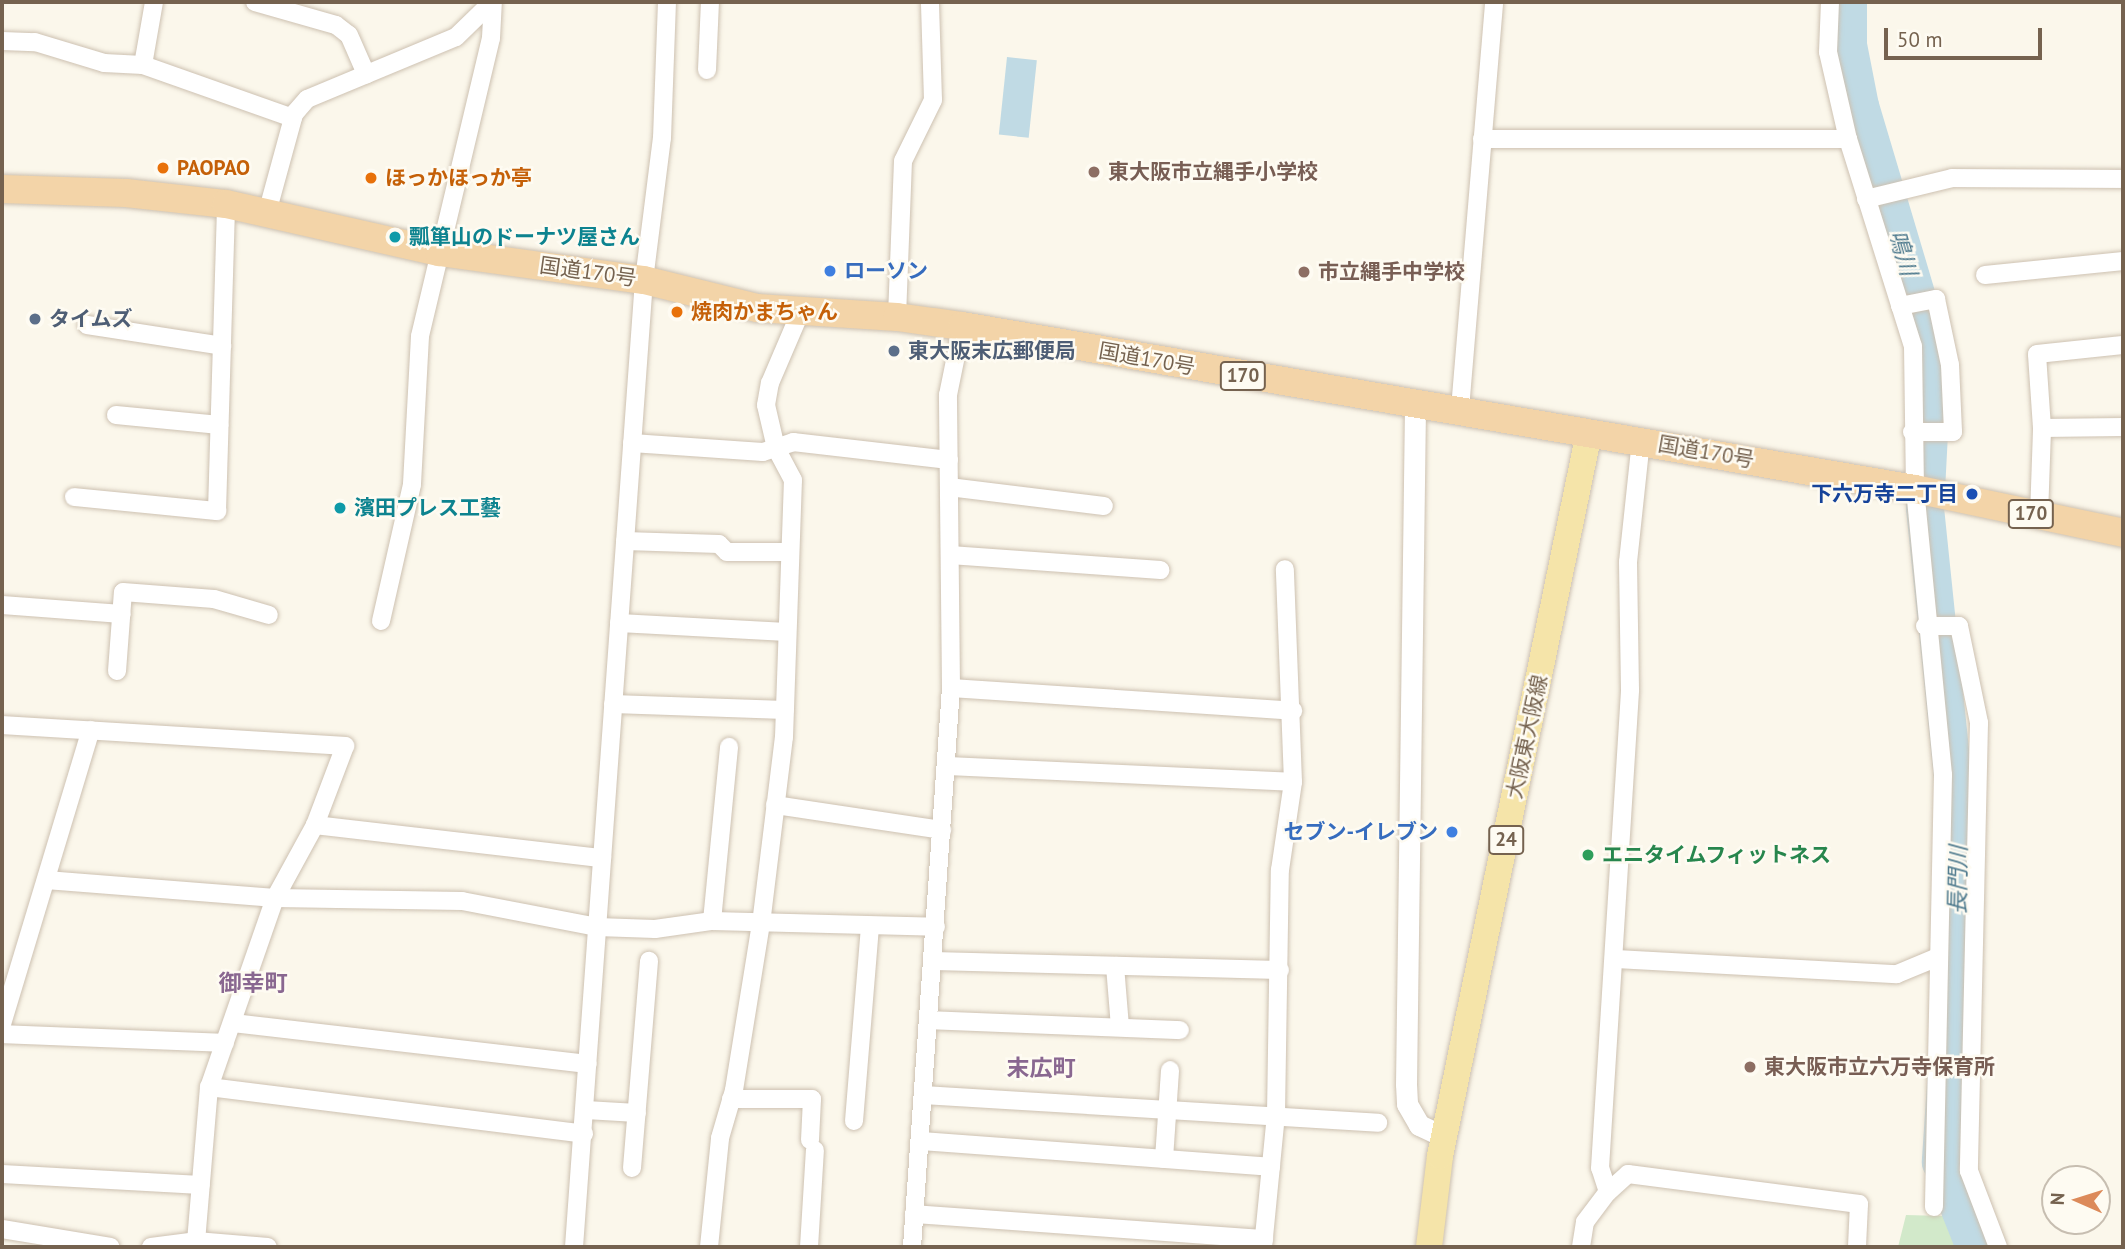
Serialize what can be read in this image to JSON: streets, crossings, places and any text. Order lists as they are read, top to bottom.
{
  "streets": {
    "highway": ["国道170号", "170"],
    "main road": ["大阪東大阪線", "24"]
  },
  "crossings": [
    ["国道170号", "大阪東大阪線"]
  ],
  "districts": ["御幸町", "末広町"],
  "water": ["鳴川", "長門川"],
  "places": [
    "PAOPAO",
    "東大阪市立縄手小学校",
    "ほっかほっか亭",
    "瓢箪山のドーナツ屋さん",
    "ローソン",
    "市立縄手中学校",
    "焼肉かまちゃん",
    "タイムズ",
    "東大阪末広郵便局",
    "下六万寺二丁目",
    "濱田プレス工藝",
    "セブン-イレブン",
    "エニタイムフィットネス",
    "東大阪市立六万寺保育所"
  ],
  "scale_bar": "50 m",
  "north": "left"
}
